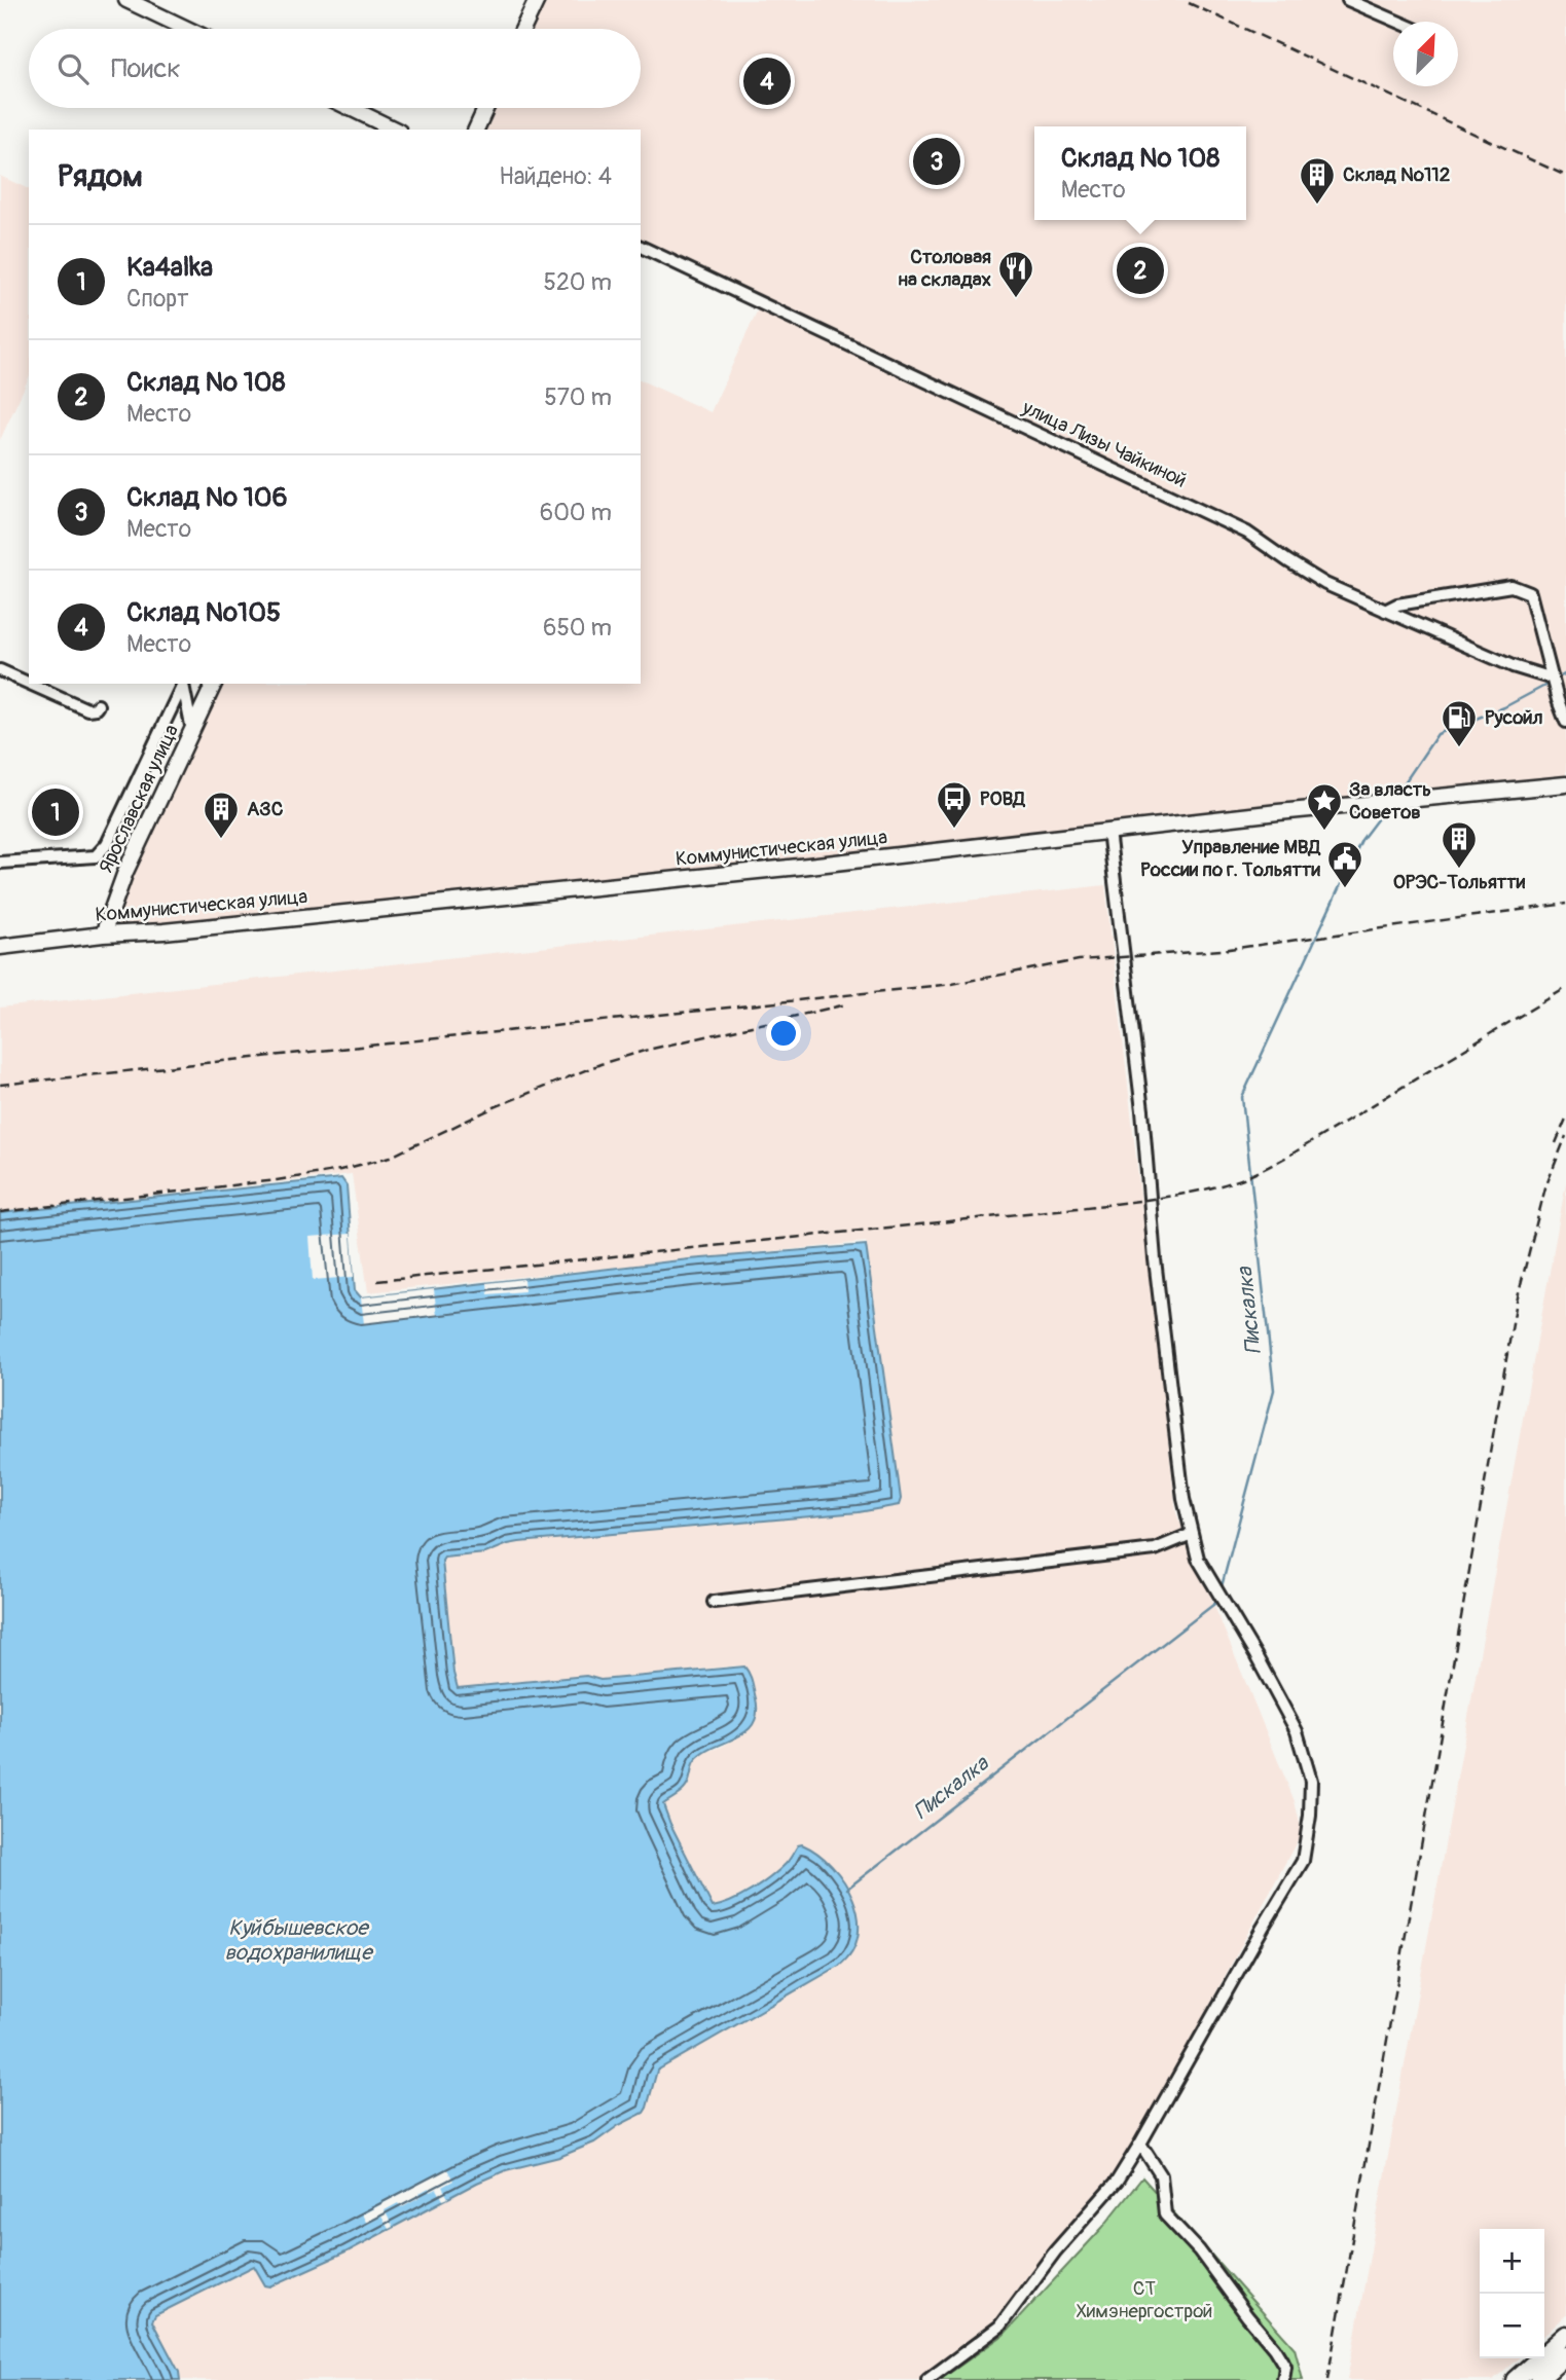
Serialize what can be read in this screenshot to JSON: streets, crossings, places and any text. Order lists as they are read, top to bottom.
{
  "streets": {
    "main road": ["Ярославская улица", "Коммунистическая улица"],
    "street": ["улица Лизы Чайкиной"]
  },
  "crossings": [
    ["Ярославская улица", "Коммунистическая улица"]
  ],
  "water": ["Пискалка", "Куйбышевское водохранилище"],
  "parks": ["СТ Химэнергострой"],
  "places": {
    "building": ["Склад №112", "АЗС", "ОРЭС-Тольятти"],
    "restaurant": ["Столовая на складах"],
    "fuel station": ["Русойл"],
    "bus stop": ["РОВД"],
    "place": ["За власть Советов"],
    "public building": ["Управление МВД России по г. Тольятти"]
  },
  "north": "top right",
  "page": {
    "search": "Поиск",
    "pins": [
      "4",
      "3",
      "2",
      "1"
    ],
    "popup": ["Склад № 108", "Место"],
    "heading": ["Рядом", "Найдено: 4"],
    "list": [
      {
        "mark": "1",
        "name": "Ka4alka",
        "note": "Спорт",
        "value": "520 m"
      },
      {
        "mark": "2",
        "name": "Склад № 108",
        "note": "Место",
        "value": "570 m"
      },
      {
        "mark": "3",
        "name": "Склад № 106",
        "note": "Место",
        "value": "600 m"
      },
      {
        "mark": "4",
        "name": "Склад №105",
        "note": "Место",
        "value": "650 m"
      }
    ],
    "map_buttons": ["+", "−"]
  }
}
